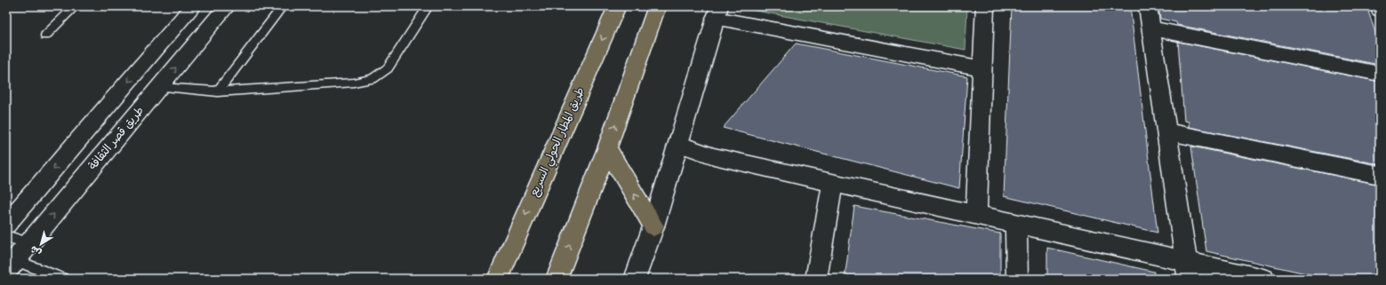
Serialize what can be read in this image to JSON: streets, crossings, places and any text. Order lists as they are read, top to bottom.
{
  "streets": {
    "highway": ["طريق المطار الحولي السريع"],
    "street": ["طريق قصر الثقافة"]
  },
  "north": "bottom left"
}
